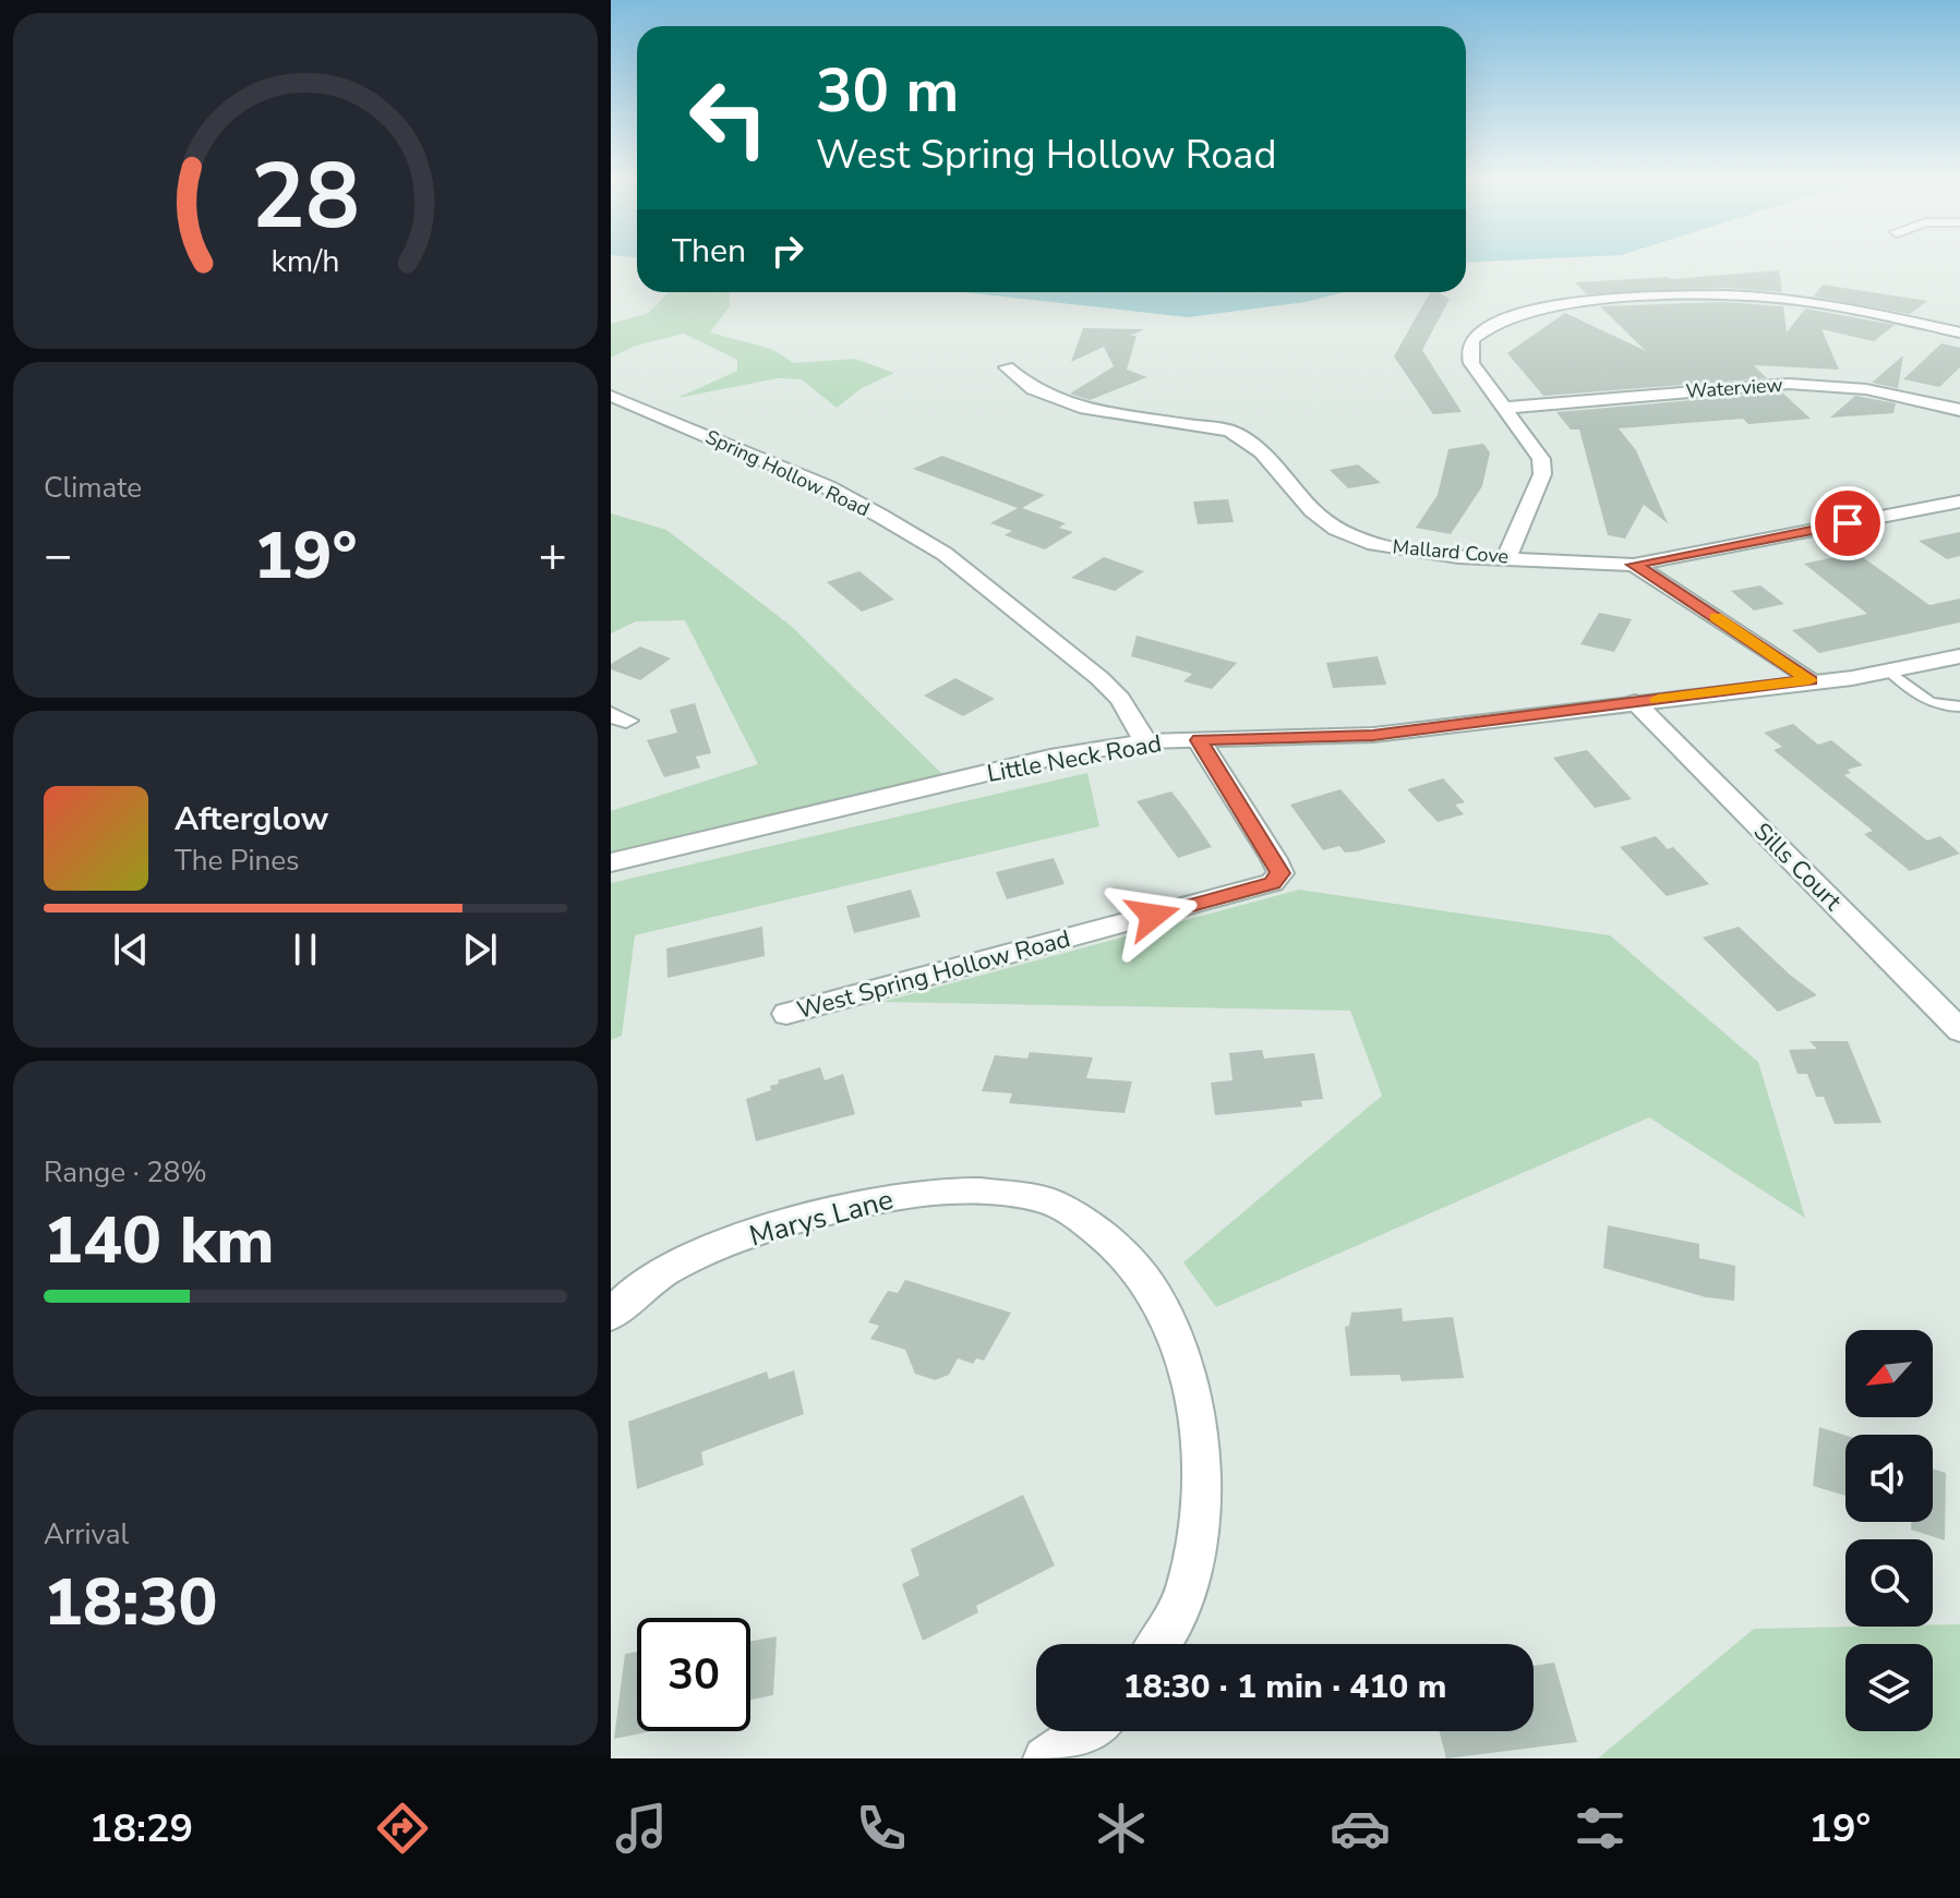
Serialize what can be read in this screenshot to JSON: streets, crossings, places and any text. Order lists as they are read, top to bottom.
{
  "streets": {
    "street": [
      "Waterview",
      "Spring Hollow Road",
      "Mallard Cove",
      "Little Neck Road",
      "Sills Court",
      "West Spring Hollow Road",
      "Marys Lane"
    ]
  },
  "crossings": [
    ["Spring Hollow Road", "Little Neck Road"],
    ["Little Neck Road", "Sills Court"],
    ["Little Neck Road", "West Spring Hollow Road"]
  ],
  "north": "bottom left",
  "page": {
    "turn": ["30 m", "West Spring Hollow Road"],
    "then": "Then",
    "tile": [
      "Climate",
      ["Range · 28%", "140 km"],
      ["Arrival", "18:30"]
    ],
    "heat": ["−", "19°", "+"],
    "song": ["Afterglow", "The Pines"],
    "limit": "30",
    "trip": "18:30 · 1 min · 410 m",
    "tabs": ["18:29", "19°"],
    "gauge": ["28", "km/h"]
  }
}
